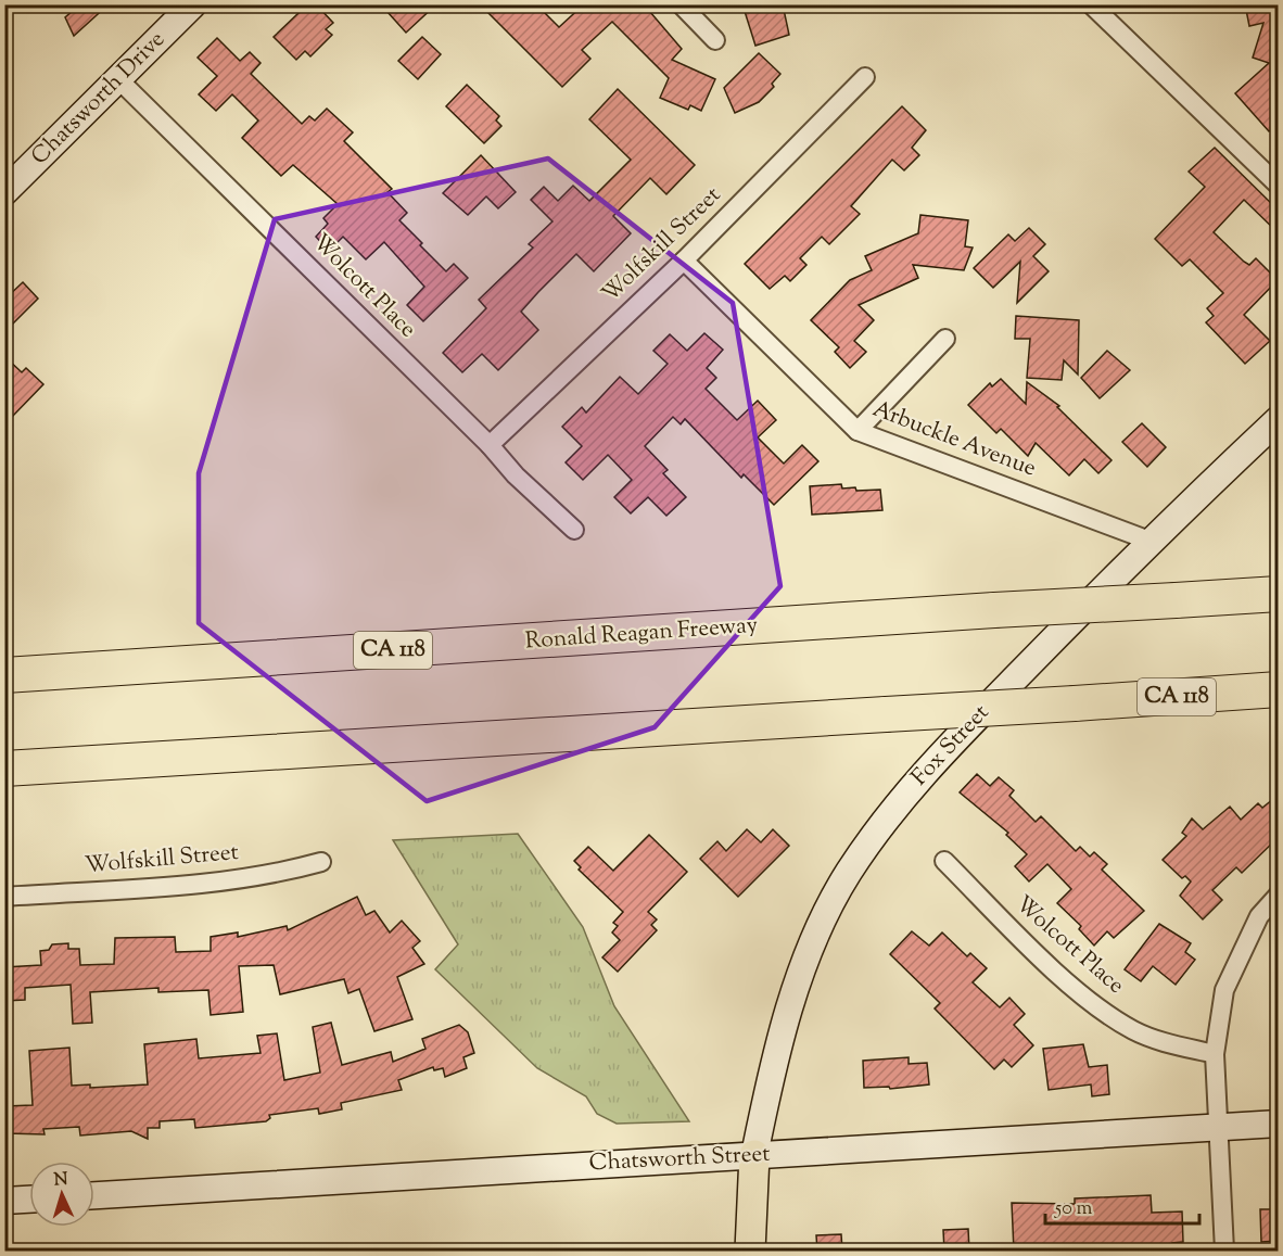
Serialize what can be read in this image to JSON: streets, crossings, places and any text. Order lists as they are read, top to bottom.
{
  "streets": {
    "highway": ["Ronald Reagan Freeway", "CA 118"],
    "main road": ["Chatsworth Drive", "Fox Street", "Chatsworth Street"],
    "street": ["Wolfskill Street", "Wolcott Place", "Arbuckle Avenue"]
  },
  "crossings": [
    ["Chatsworth Drive", "Wolcott Place"],
    ["Wolfskill Street", "Wolcott Place"],
    ["Wolfskill Street", "Arbuckle Avenue"],
    ["Arbuckle Avenue", "Fox Street"],
    ["Fox Street", "Chatsworth Street"]
  ],
  "scale_bar": "50 m",
  "north": "top"
}
